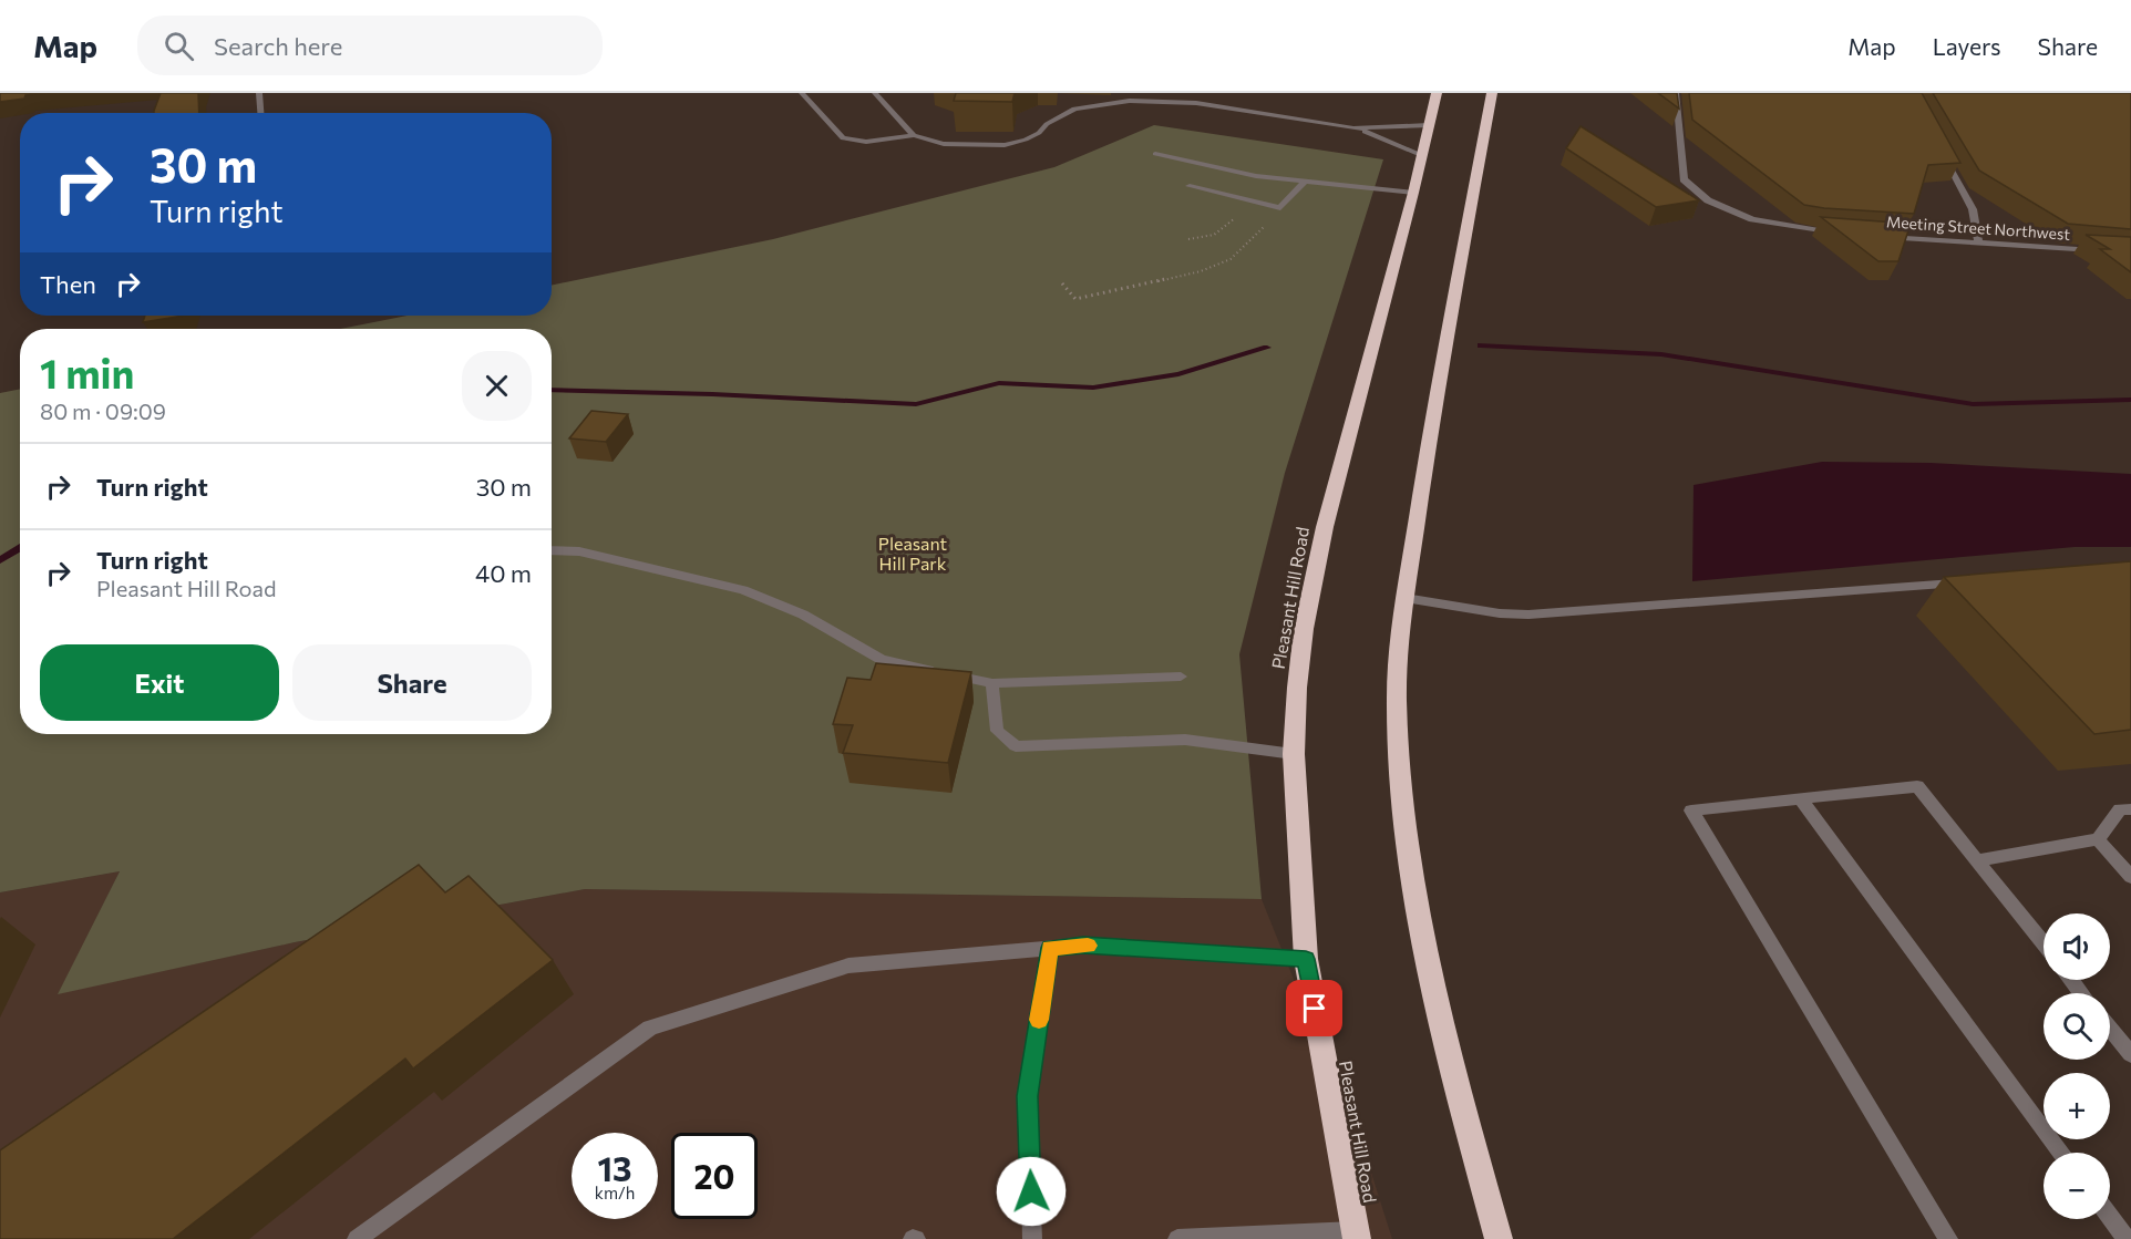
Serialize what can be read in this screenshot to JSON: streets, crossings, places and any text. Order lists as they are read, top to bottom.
{
  "streets": {
    "highway": ["Pleasant Hill Road"],
    "street": ["Meeting Street Northwest"]
  },
  "parks": ["Pleasant Hill Park"],
  "page": {
    "header": "Map",
    "search": "Search here",
    "nav": ["Map", "Layers", "Share"],
    "turn": ["30 m", "Turn right"],
    "then": "Then",
    "heading": ["1 min", "80 m · 09:09"],
    "list": [
      {
        "name": "Turn right",
        "value": "30 m"
      },
      {
        "name": "Turn right",
        "note": "Pleasant Hill Road",
        "value": "40 m"
      }
    ],
    "buttons": ["Exit", "Share"],
    "map_buttons": ["+", "−"],
    "speed": "13 km/h",
    "limit": "20"
  }
}
